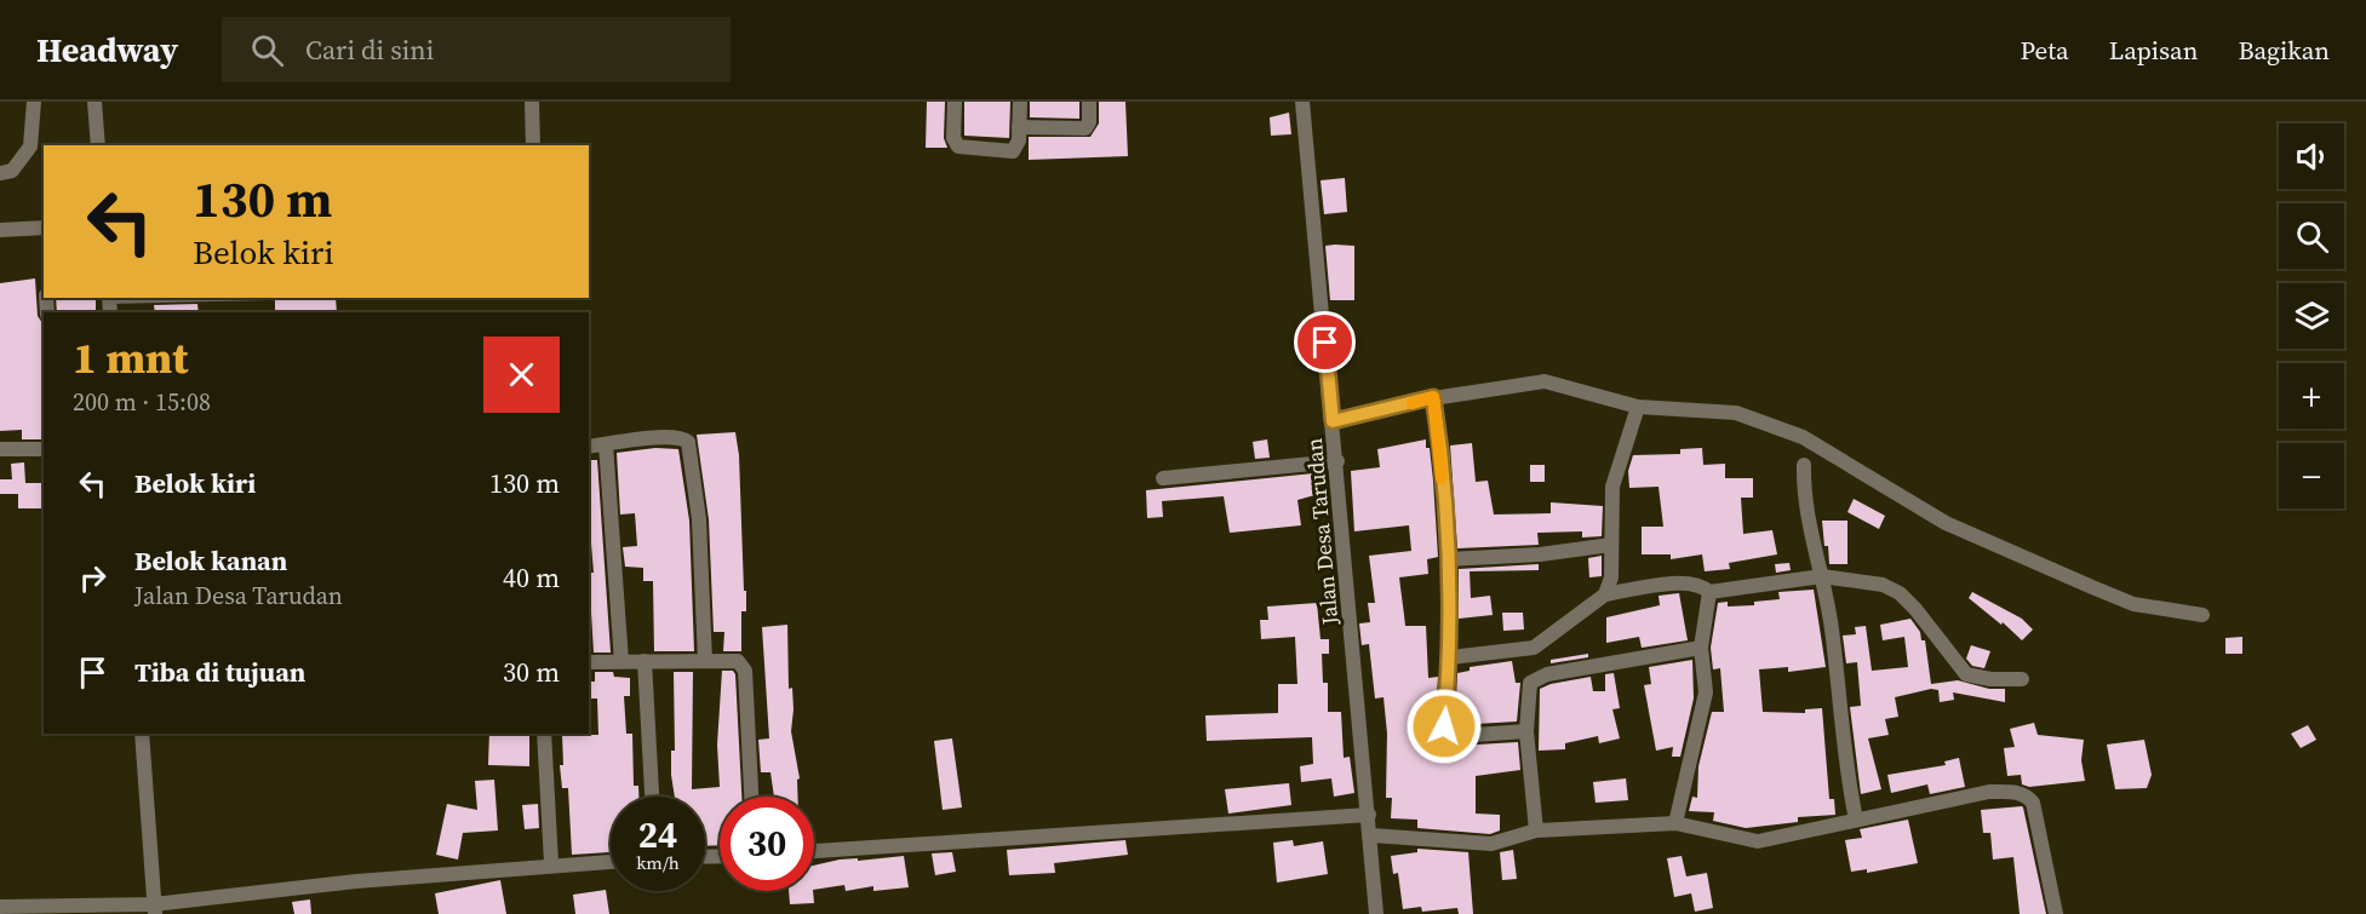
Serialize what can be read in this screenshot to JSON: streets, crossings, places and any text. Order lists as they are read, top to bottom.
{
  "streets": {
    "street": ["Jalan Desa Tarudan"]
  },
  "page": {
    "header": "Headway",
    "search": "Cari di sini",
    "nav": ["Peta", "Lapisan", "Bagikan"],
    "map_buttons": ["+", "−"],
    "turn": ["130 m", "Belok kiri"],
    "heading": ["1 mnt", "200 m · 15:08"],
    "list": [
      {
        "name": "Belok kiri",
        "value": "130 m"
      },
      {
        "name": "Belok kanan",
        "note": "Jalan Desa Tarudan",
        "value": "40 m"
      },
      {
        "name": "Tiba di tujuan",
        "value": "30 m"
      }
    ],
    "speed": "24 km/h",
    "limit": "30"
  }
}
